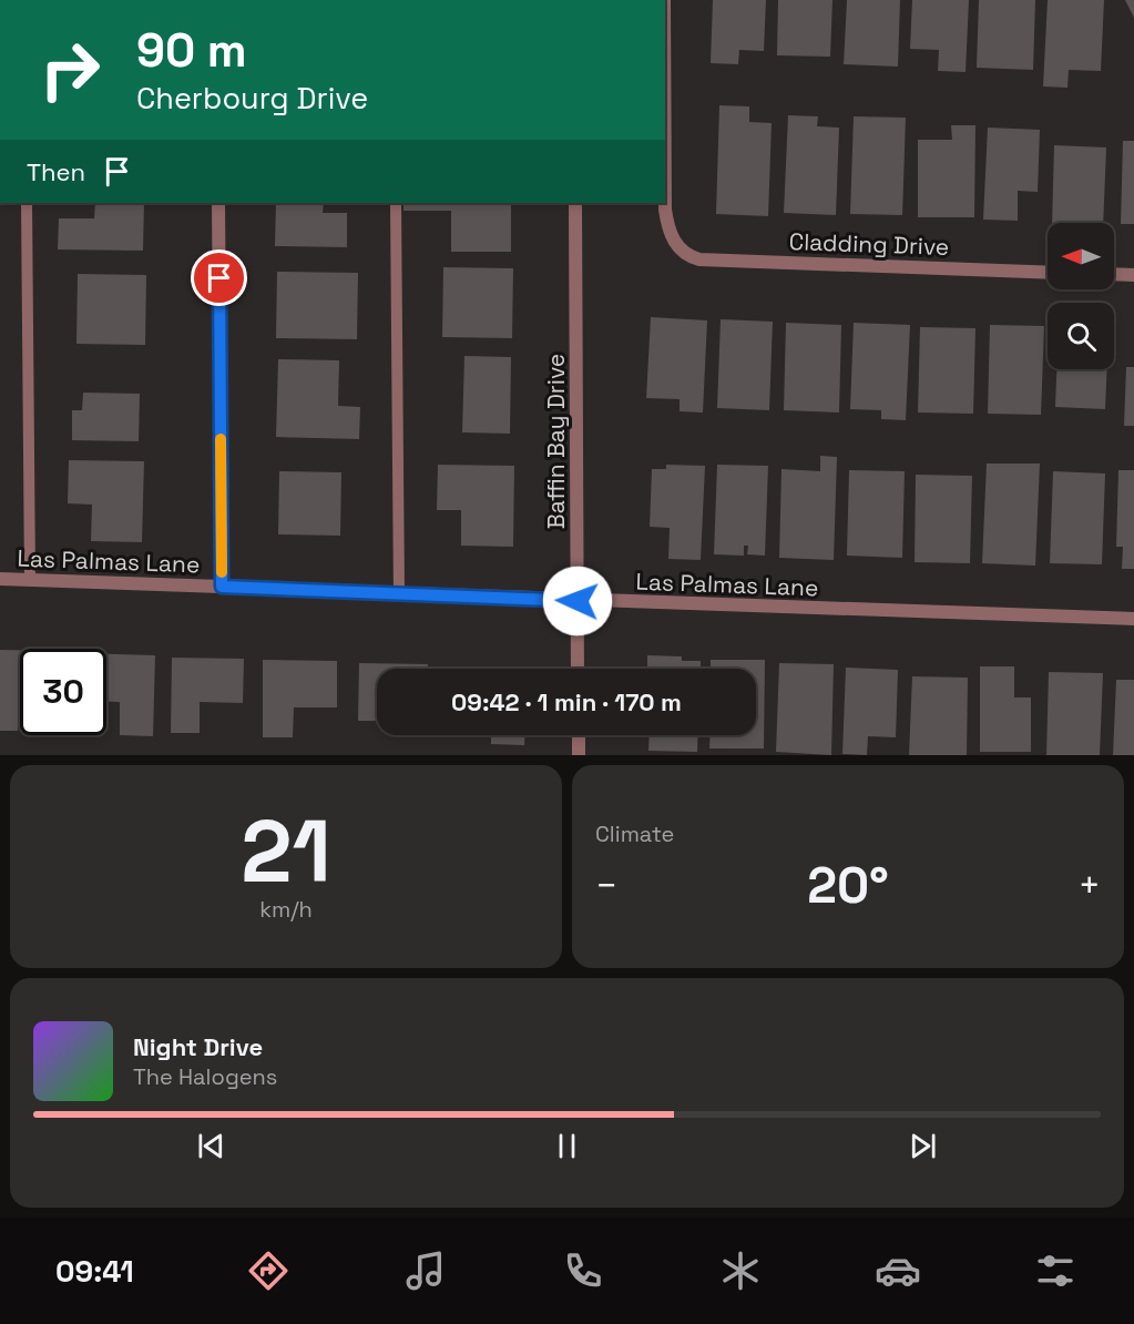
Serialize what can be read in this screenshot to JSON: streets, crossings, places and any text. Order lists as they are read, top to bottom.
{
  "streets": {
    "street": ["Cladding Drive", "Baffin Bay Drive", "Las Palmas Lane"]
  },
  "crossings": [
    ["Baffin Bay Drive", "Las Palmas Lane"]
  ],
  "north": "left",
  "page": {
    "turn": ["90 m", "Cherbourg Drive"],
    "then": "Then",
    "limit": "30",
    "trip": "09:42 · 1 min · 170 m",
    "tile": [
      ["21", "km/h"],
      "Climate"
    ],
    "heat": ["−", "20°", "+"],
    "song": ["Night Drive", "The Halogens"],
    "tabs": "09:41"
  }
}
